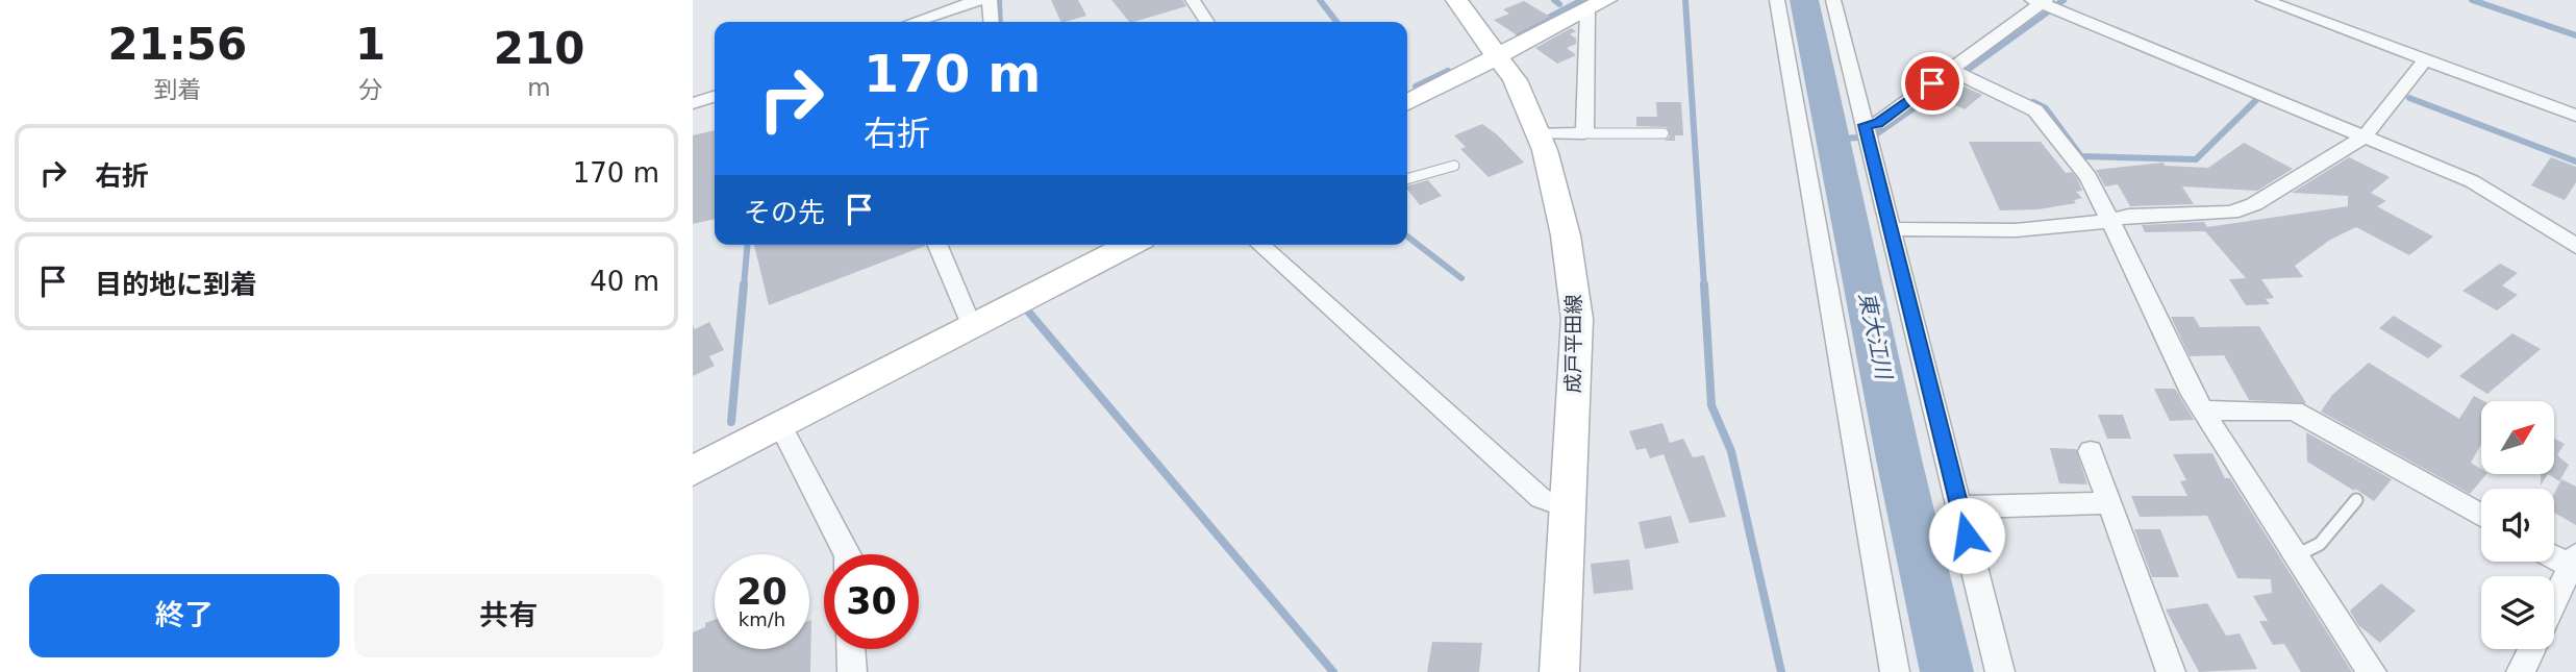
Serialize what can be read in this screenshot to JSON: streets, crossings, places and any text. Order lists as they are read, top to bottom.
{
  "streets": {
    "main road": ["成戸平田線"]
  },
  "water": ["東大江川"],
  "north": "top right",
  "page": {
    "eta": [
      "21:56",
      "到着",
      "1",
      "分",
      "210",
      "m"
    ],
    "turn": ["170 m", "右折"],
    "list": [
      {
        "name": "右折",
        "value": "170 m"
      },
      {
        "name": "目的地に到着",
        "value": "40 m"
      }
    ],
    "then": "その先",
    "speed": "20 km/h",
    "limit": "30",
    "buttons": ["終了", "共有"]
  }
}
